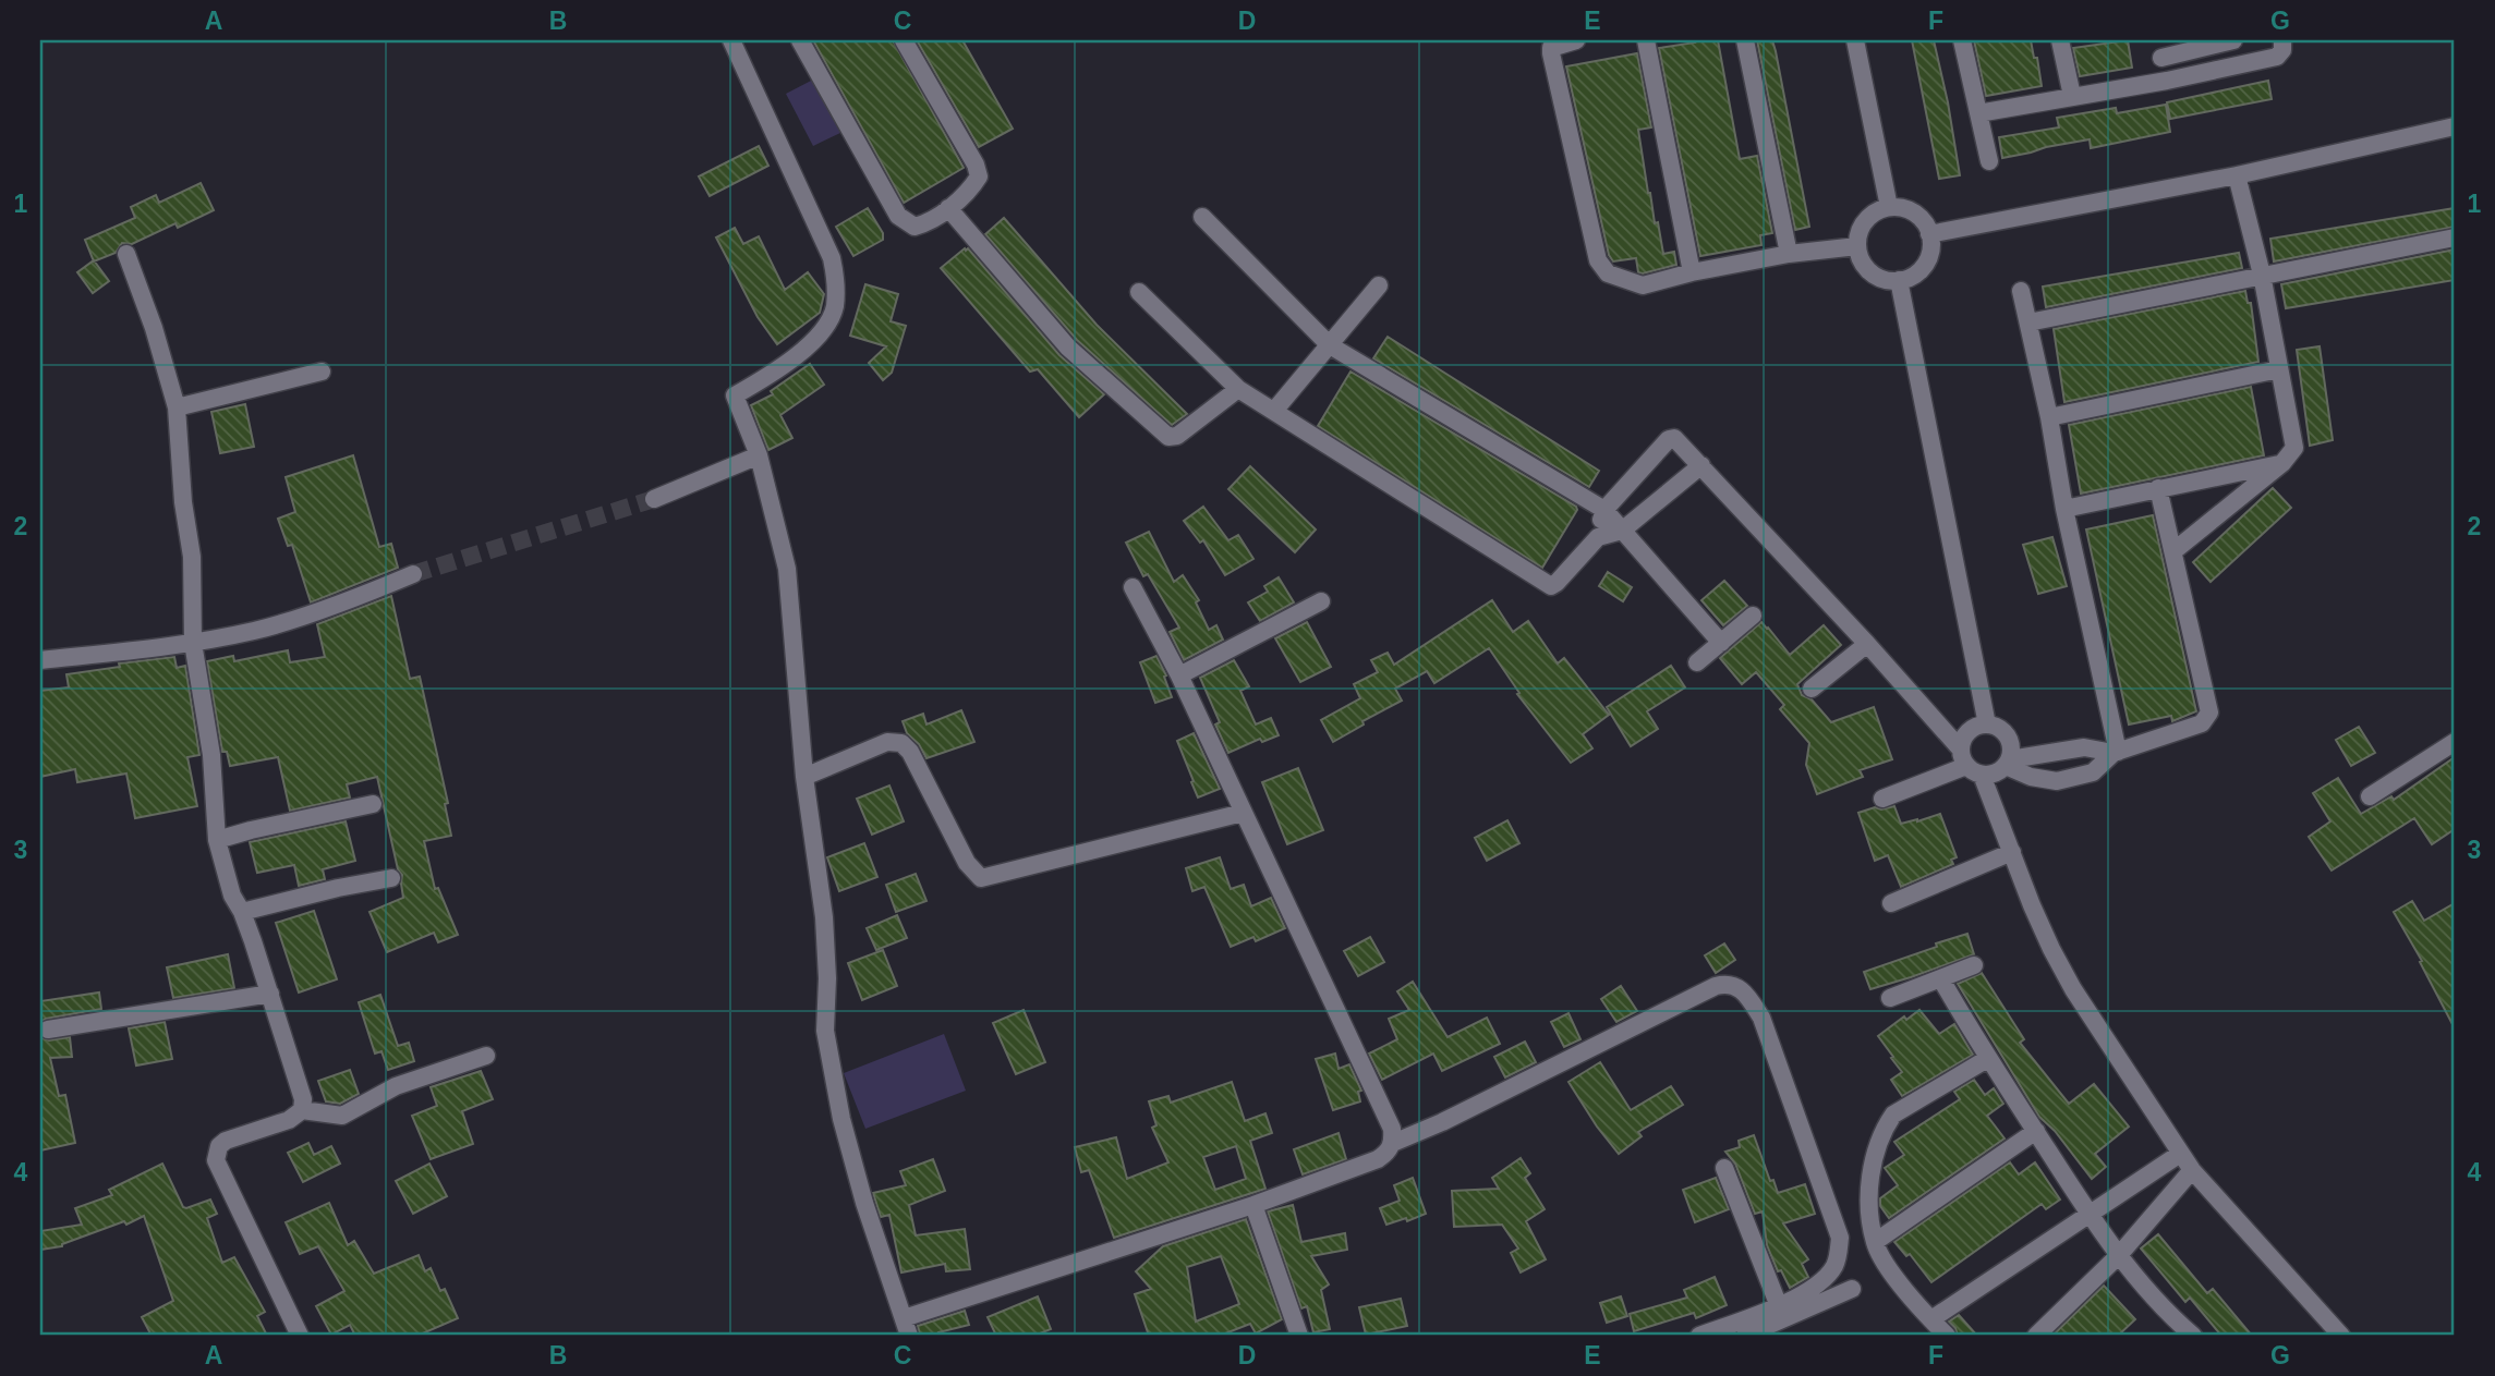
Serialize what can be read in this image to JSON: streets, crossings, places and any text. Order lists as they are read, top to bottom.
{
  "grid": {
    "columns": [
      "A",
      "B",
      "C",
      "D",
      "E",
      "F",
      "G"
    ],
    "rows": [
      "1",
      "2",
      "3",
      "4"
    ]
  }
}
